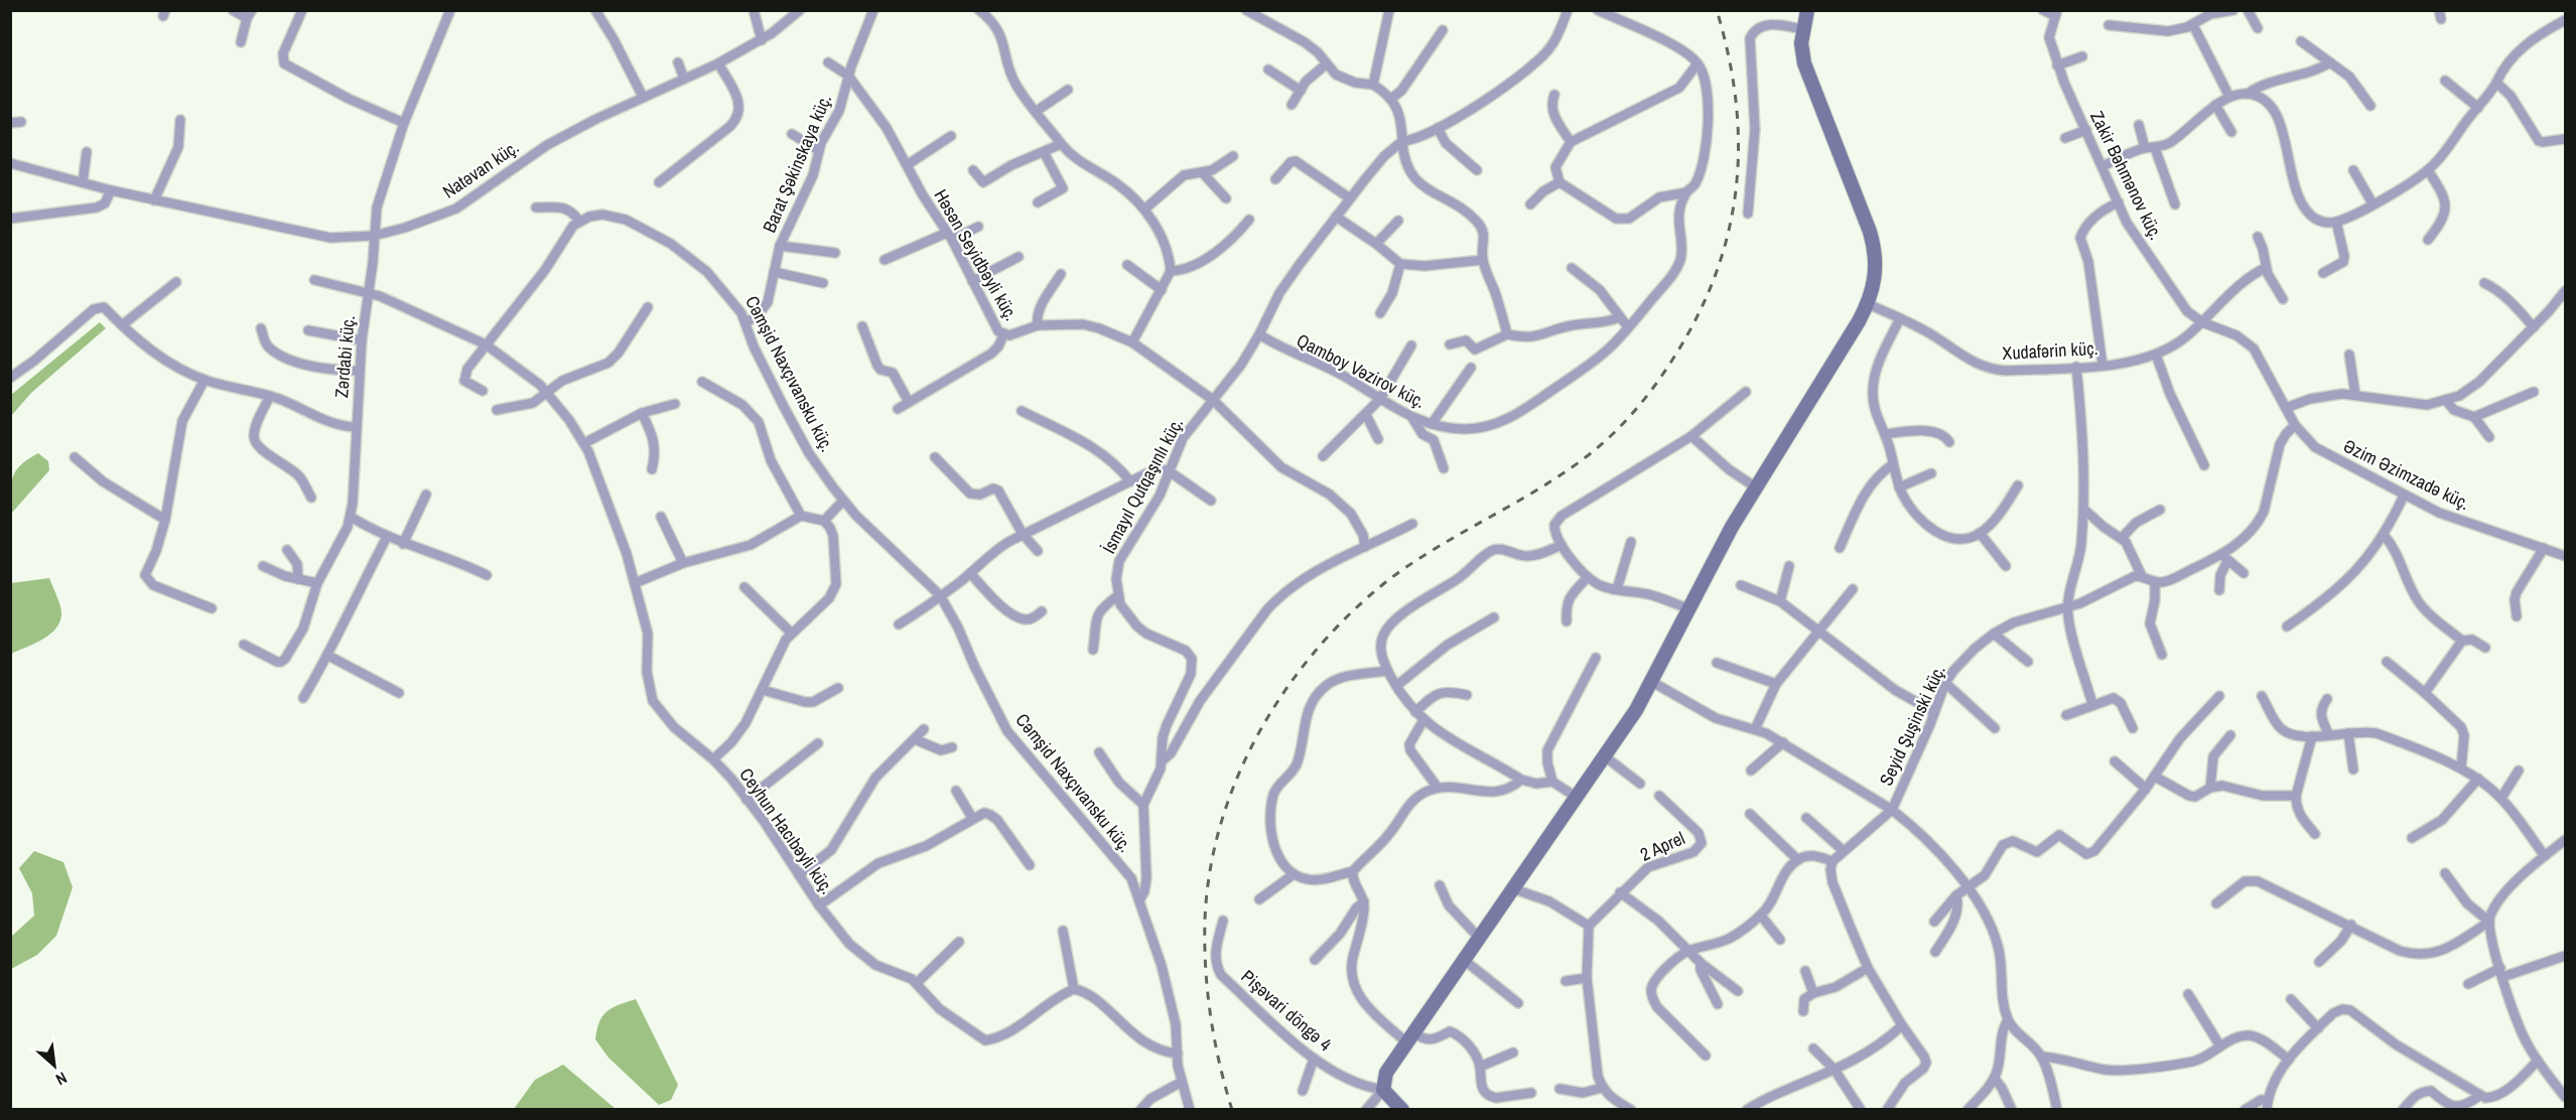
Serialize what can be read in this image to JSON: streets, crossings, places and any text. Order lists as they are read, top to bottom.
{
  "streets": {
    "street": [
      "Barat Şəkinskaya küç.",
      "Natəvan küç.",
      "Zakir Bəhmənov küç.",
      "Həsən Seyidbəyli küç.",
      "Xudafərin küç.",
      "Zərdabi küç.",
      "Qamboy Vəzirov küç.",
      "Cəmşid Naxçıvansku küç.",
      "Əzim Əzimzadə küç.",
      "İsmayıl Qutqaşınlı küç.",
      "Seyid Şuşinski küç.",
      "Ceyhun Hacıbəyli küç.",
      "2 Aprel",
      "Pişəvari döngə 4"
    ]
  },
  "crossings": [
    ["Barat Şəkinskaya küç.", "Həsən Seyidbəyli küç."],
    ["Barat Şəkinskaya küç.", "Cəmşid Naxçıvansku küç."],
    ["Natəvan küç.", "Zərdabi küç."],
    ["Zakir Bəhmənov küç.", "Xudafərin küç."],
    ["Zakir Bəhmənov küç.", "Əzim Əzimzadə küç."],
    ["Həsən Seyidbəyli küç.", "İsmayıl Qutqaşınlı küç."],
    ["Zərdabi küç.", "Ceyhun Hacıbəyli küç."],
    ["Qamboy Vəzirov küç.", "İsmayıl Qutqaşınlı küç."]
  ],
  "north": "bottom right"
}
